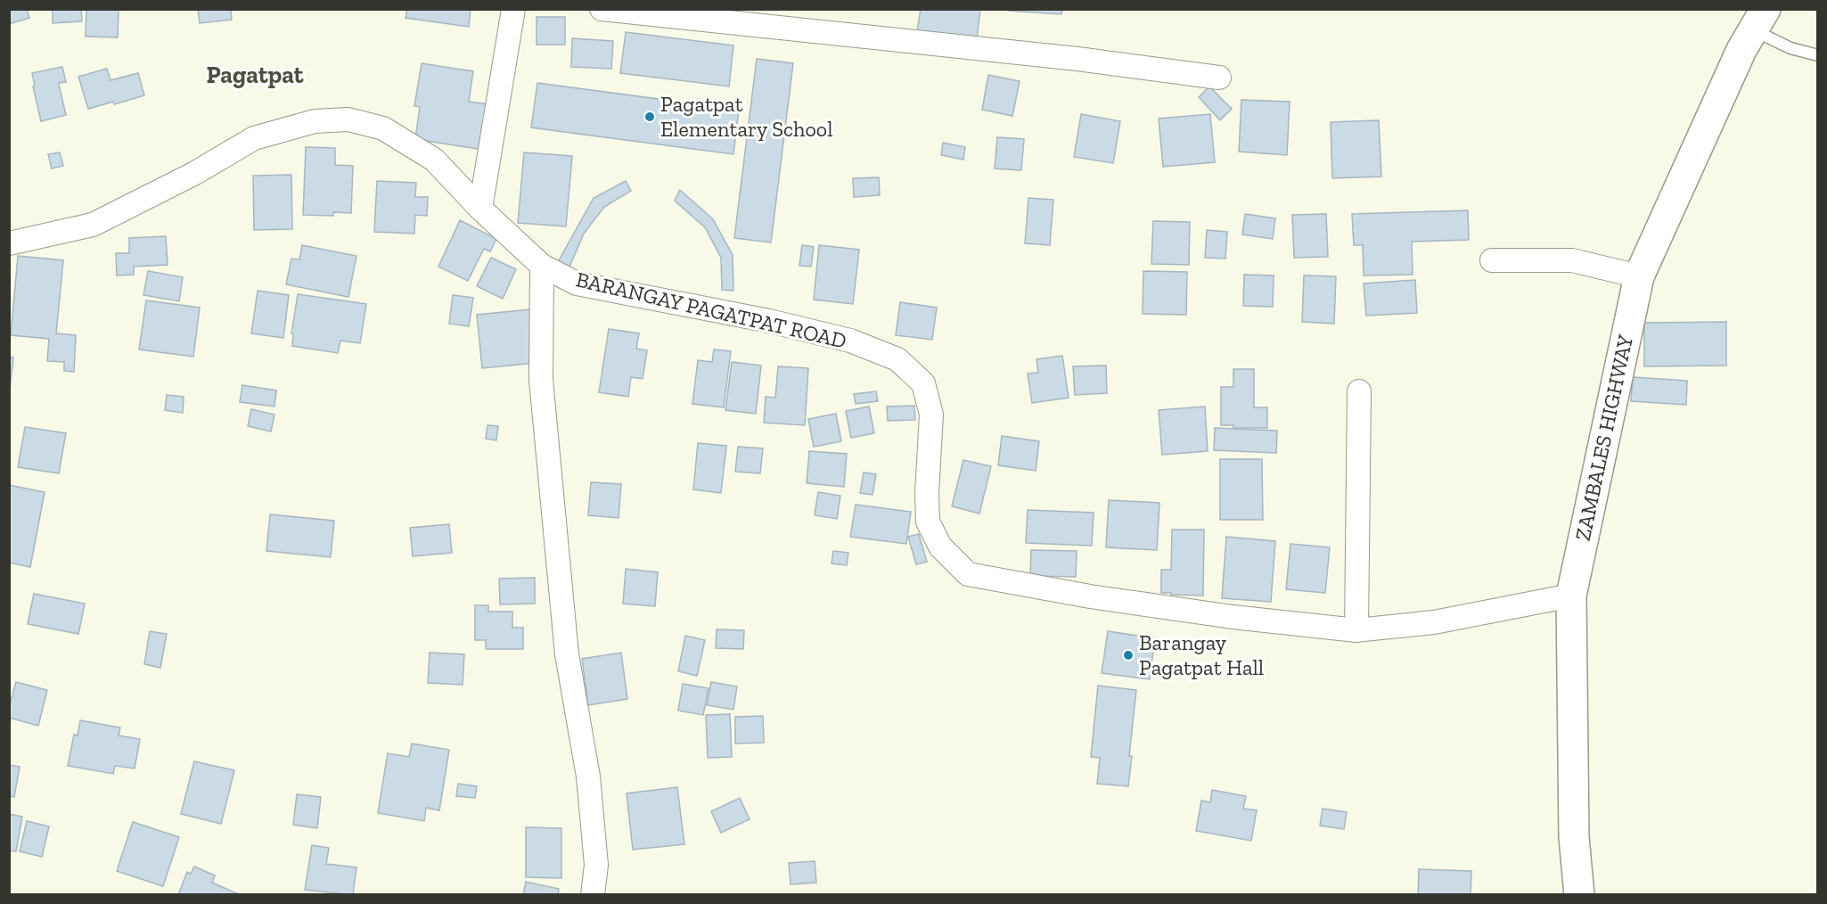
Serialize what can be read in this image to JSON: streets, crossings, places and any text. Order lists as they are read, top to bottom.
{
  "streets": {
    "main road": ["ZAMBALES HIGHWAY"],
    "street": ["BARANGAY PAGATPAT ROAD"]
  },
  "crossings": [
    ["BARANGAY PAGATPAT ROAD", "ZAMBALES HIGHWAY"]
  ],
  "districts": ["Pagatpat"],
  "places": ["Pagatpat Elementary School", "Barangay Pagatpat Hall"]
}
